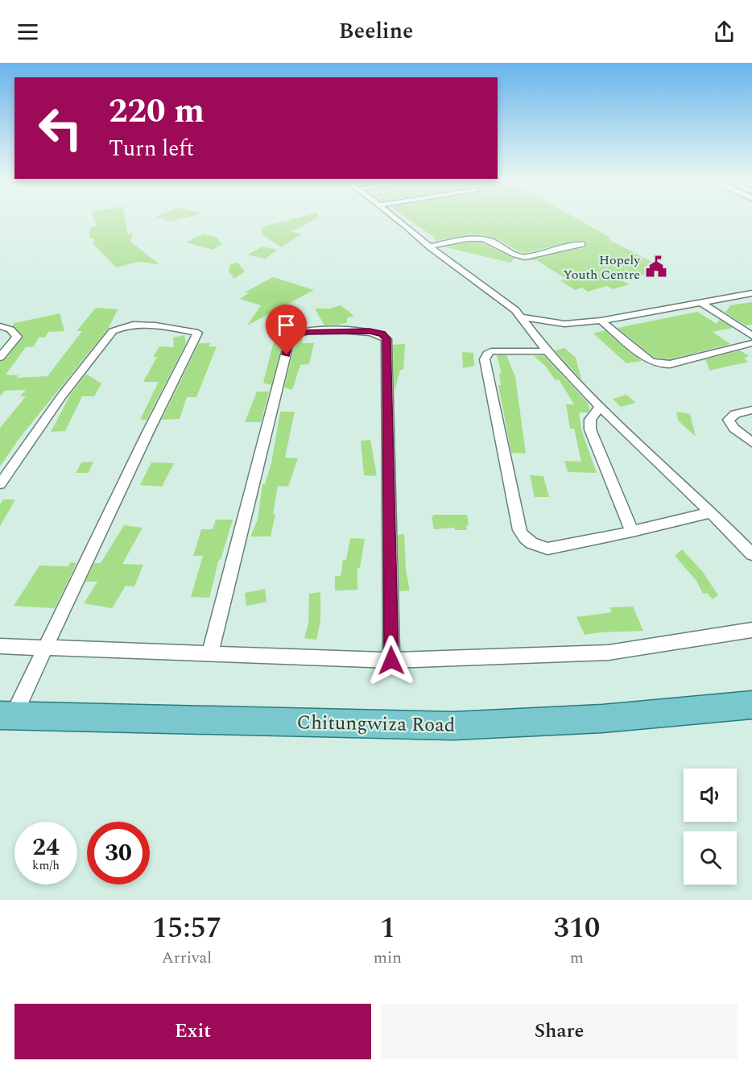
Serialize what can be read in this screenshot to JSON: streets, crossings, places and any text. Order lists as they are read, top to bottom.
{
  "streets": {
    "main road": ["Chitungwiza Road"]
  },
  "places": {
    "public building": ["Hopely Youth Centre"]
  },
  "page": {
    "header": "Beeline",
    "turn": ["220 m", "Turn left"],
    "speed": "24 km/h",
    "limit": "30",
    "eta": [
      "15:57",
      "Arrival",
      "1",
      "min",
      "310",
      "m"
    ],
    "buttons": ["Exit", "Share"]
  }
}
